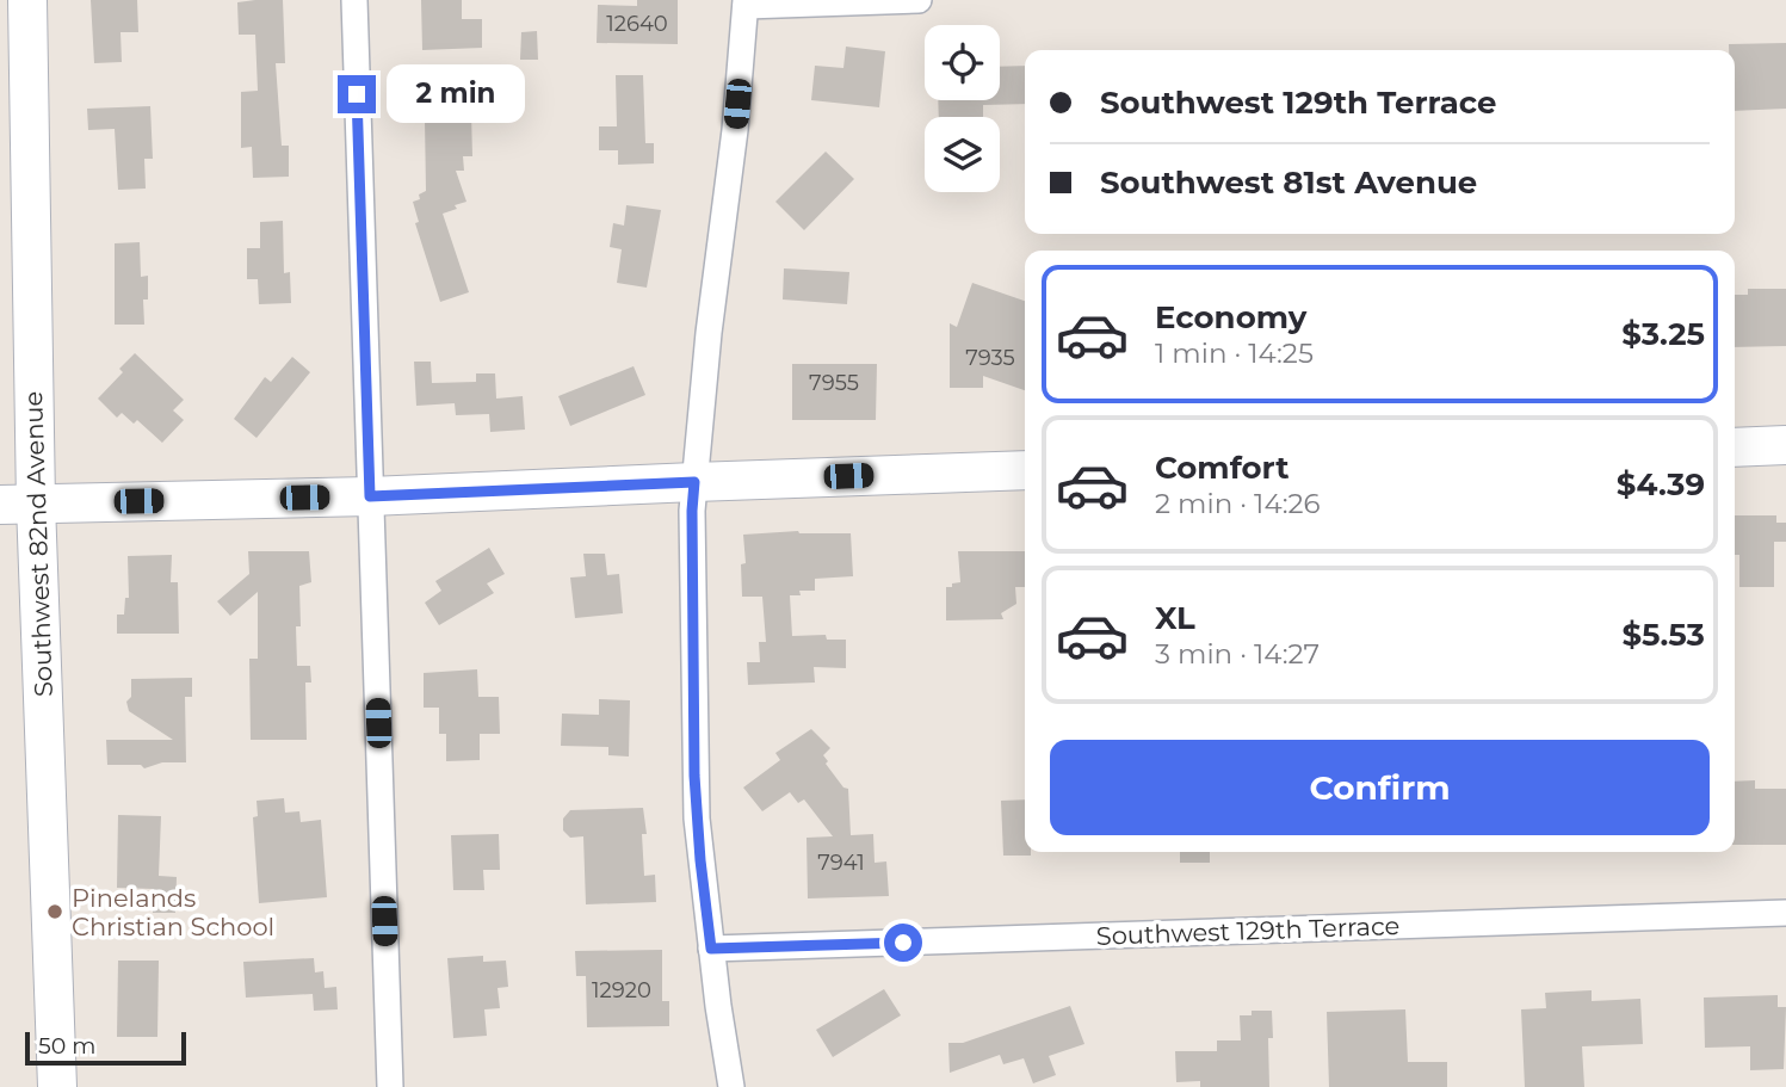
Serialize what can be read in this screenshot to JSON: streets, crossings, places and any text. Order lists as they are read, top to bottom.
{
  "streets": {
    "street": ["Southwest 82nd Avenue", "Southwest 129th Terrace"]
  },
  "places": ["Pinelands Christian School"],
  "house_numbers": [
    "12640",
    "7935",
    "7955",
    "7941",
    "12920"
  ],
  "scale_bar": "50 m",
  "page": {
    "banner": ["Southwest 129th Terrace", "Southwest 81st Avenue"],
    "bubble": "2 min",
    "list": [
      {
        "name": "Economy",
        "note": "1 min · 14:25",
        "value": "$3.25"
      },
      {
        "name": "Comfort",
        "note": "2 min · 14:26",
        "value": "$4.39"
      },
      {
        "name": "XL",
        "note": "3 min · 14:27",
        "value": "$5.53"
      }
    ],
    "buttons": "Confirm",
    "scale": "50 m"
  }
}
